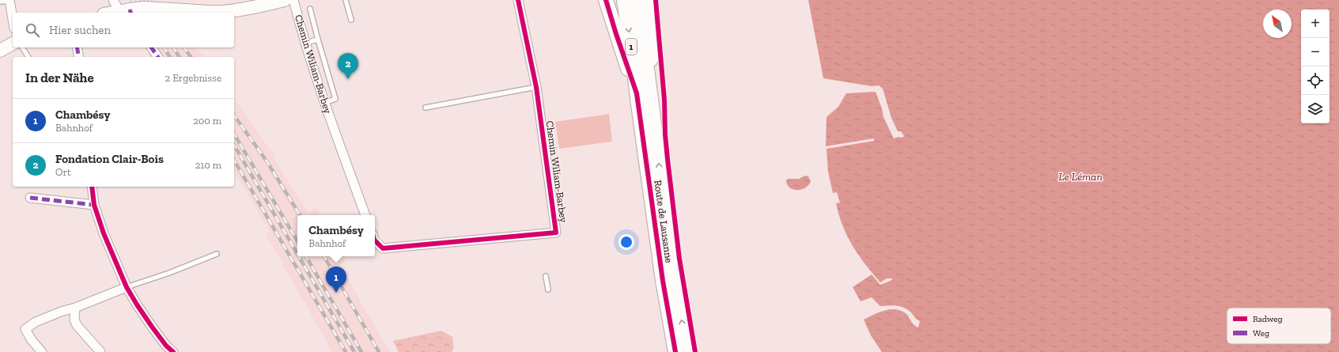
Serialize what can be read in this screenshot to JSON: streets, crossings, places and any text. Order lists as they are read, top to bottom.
{
  "streets": {
    "main road": ["1", "Route de Lausanne"],
    "street": ["Chemin Wiliam-Barbey"]
  },
  "water": ["Le Léman"],
  "legend": ["Radweg", "Weg"],
  "north": "top left",
  "page": {
    "map_buttons": ["+", "−"],
    "search": "Hier suchen",
    "pins": ["2", "1"],
    "heading": ["In der Nähe", "2 Ergebnisse"],
    "list": [
      {
        "mark": "1",
        "name": "Chambésy",
        "note": "Bahnhof",
        "value": "200 m"
      },
      {
        "mark": "2",
        "name": "Fondation Clair-Bois",
        "note": "Ort",
        "value": "210 m"
      }
    ],
    "popup": ["Chambésy", "Bahnhof"]
  }
}
